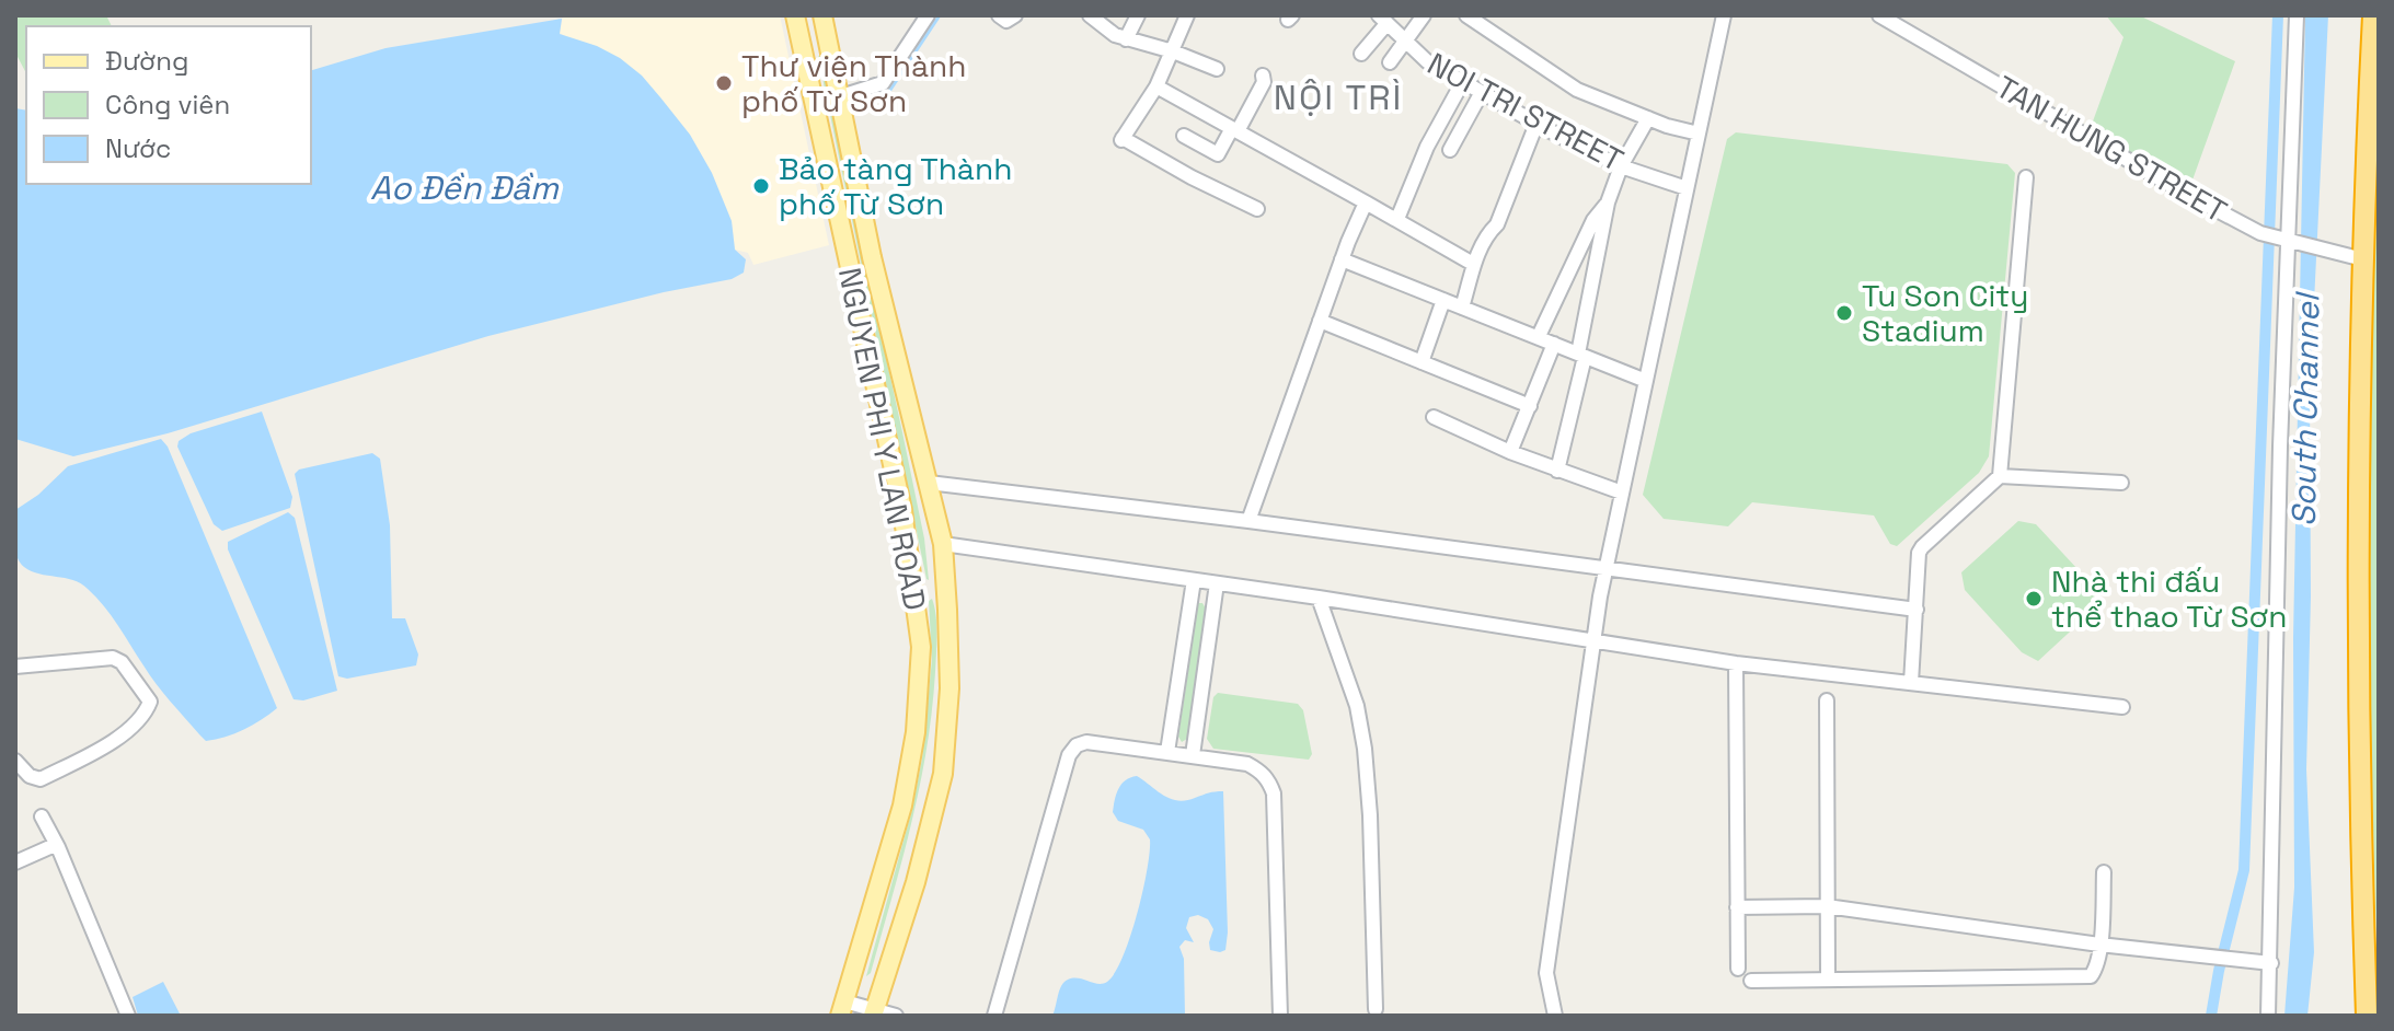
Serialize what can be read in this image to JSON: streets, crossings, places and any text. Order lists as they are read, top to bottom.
{
  "streets": {
    "main road": ["NGUYEN PHI Y LAN ROAD"],
    "street": ["NOI TRI STREET", "TAN HUNG STREET"]
  },
  "districts": ["NỘI TRÌ"],
  "water": ["Ao Đền Đầm", "South Channel"],
  "places": [
    "Thư viện Thành phố Từ Sơn",
    "Bảo tàng Thành phố Từ Sơn",
    "Tu Son City Stadium",
    "Nhà thi đấu thể thao Từ Sơn"
  ],
  "legend": ["Đường", "Công viên", "Nước"]
}
